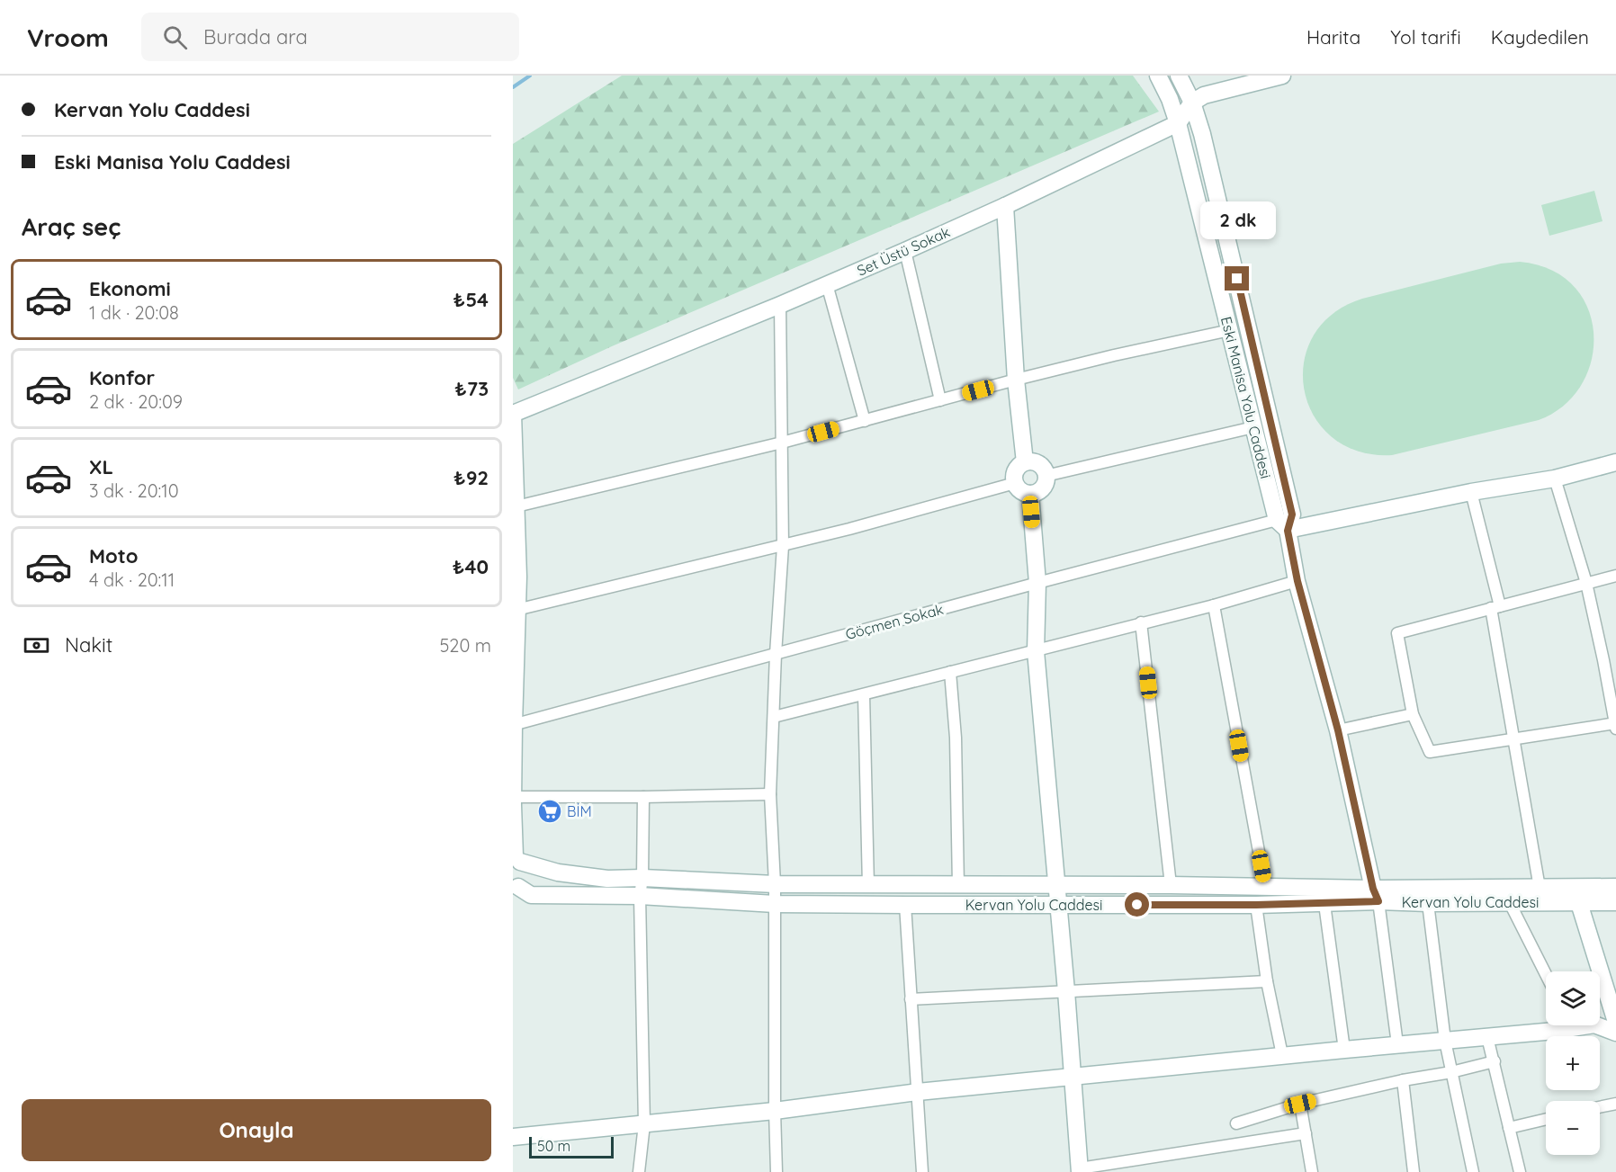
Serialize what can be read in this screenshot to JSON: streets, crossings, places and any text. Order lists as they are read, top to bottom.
{
  "streets": {
    "main road": ["Set Üstü Sokak", "Eski Manisa Yolu Caddesi", "Kervan Yolu Caddesi"],
    "street": ["Göçmen Sokak"]
  },
  "crossings": [
    ["Set Üstü Sokak", "Eski Manisa Yolu Caddesi"],
    ["Eski Manisa Yolu Caddesi", "Göçmen Sokak"],
    ["Eski Manisa Yolu Caddesi", "Kervan Yolu Caddesi"]
  ],
  "places": {
    "supermarket": ["BİM"]
  },
  "scale_bar": "50 m",
  "page": {
    "header": "Vroom",
    "search": "Burada ara",
    "nav": ["Harita", "Yol tarifi", "Kaydedilen"],
    "banner": ["Kervan Yolu Caddesi", "Eski Manisa Yolu Caddesi"],
    "heading": "Araç seç",
    "bubble": "2 dk",
    "list": [
      {
        "name": "Ekonomi",
        "note": "1 dk · 20:08",
        "value": "₺54"
      },
      {
        "name": "Konfor",
        "note": "2 dk · 20:09",
        "value": "₺73"
      },
      {
        "name": "XL",
        "note": "3 dk · 20:10",
        "value": "₺92"
      },
      {
        "name": "Moto",
        "note": "4 dk · 20:11",
        "value": "₺40"
      }
    ],
    "pay": ["Nakit", "520 m"],
    "map_buttons": ["+", "−"],
    "buttons": "Onayla",
    "scale": "50 m"
  }
}
